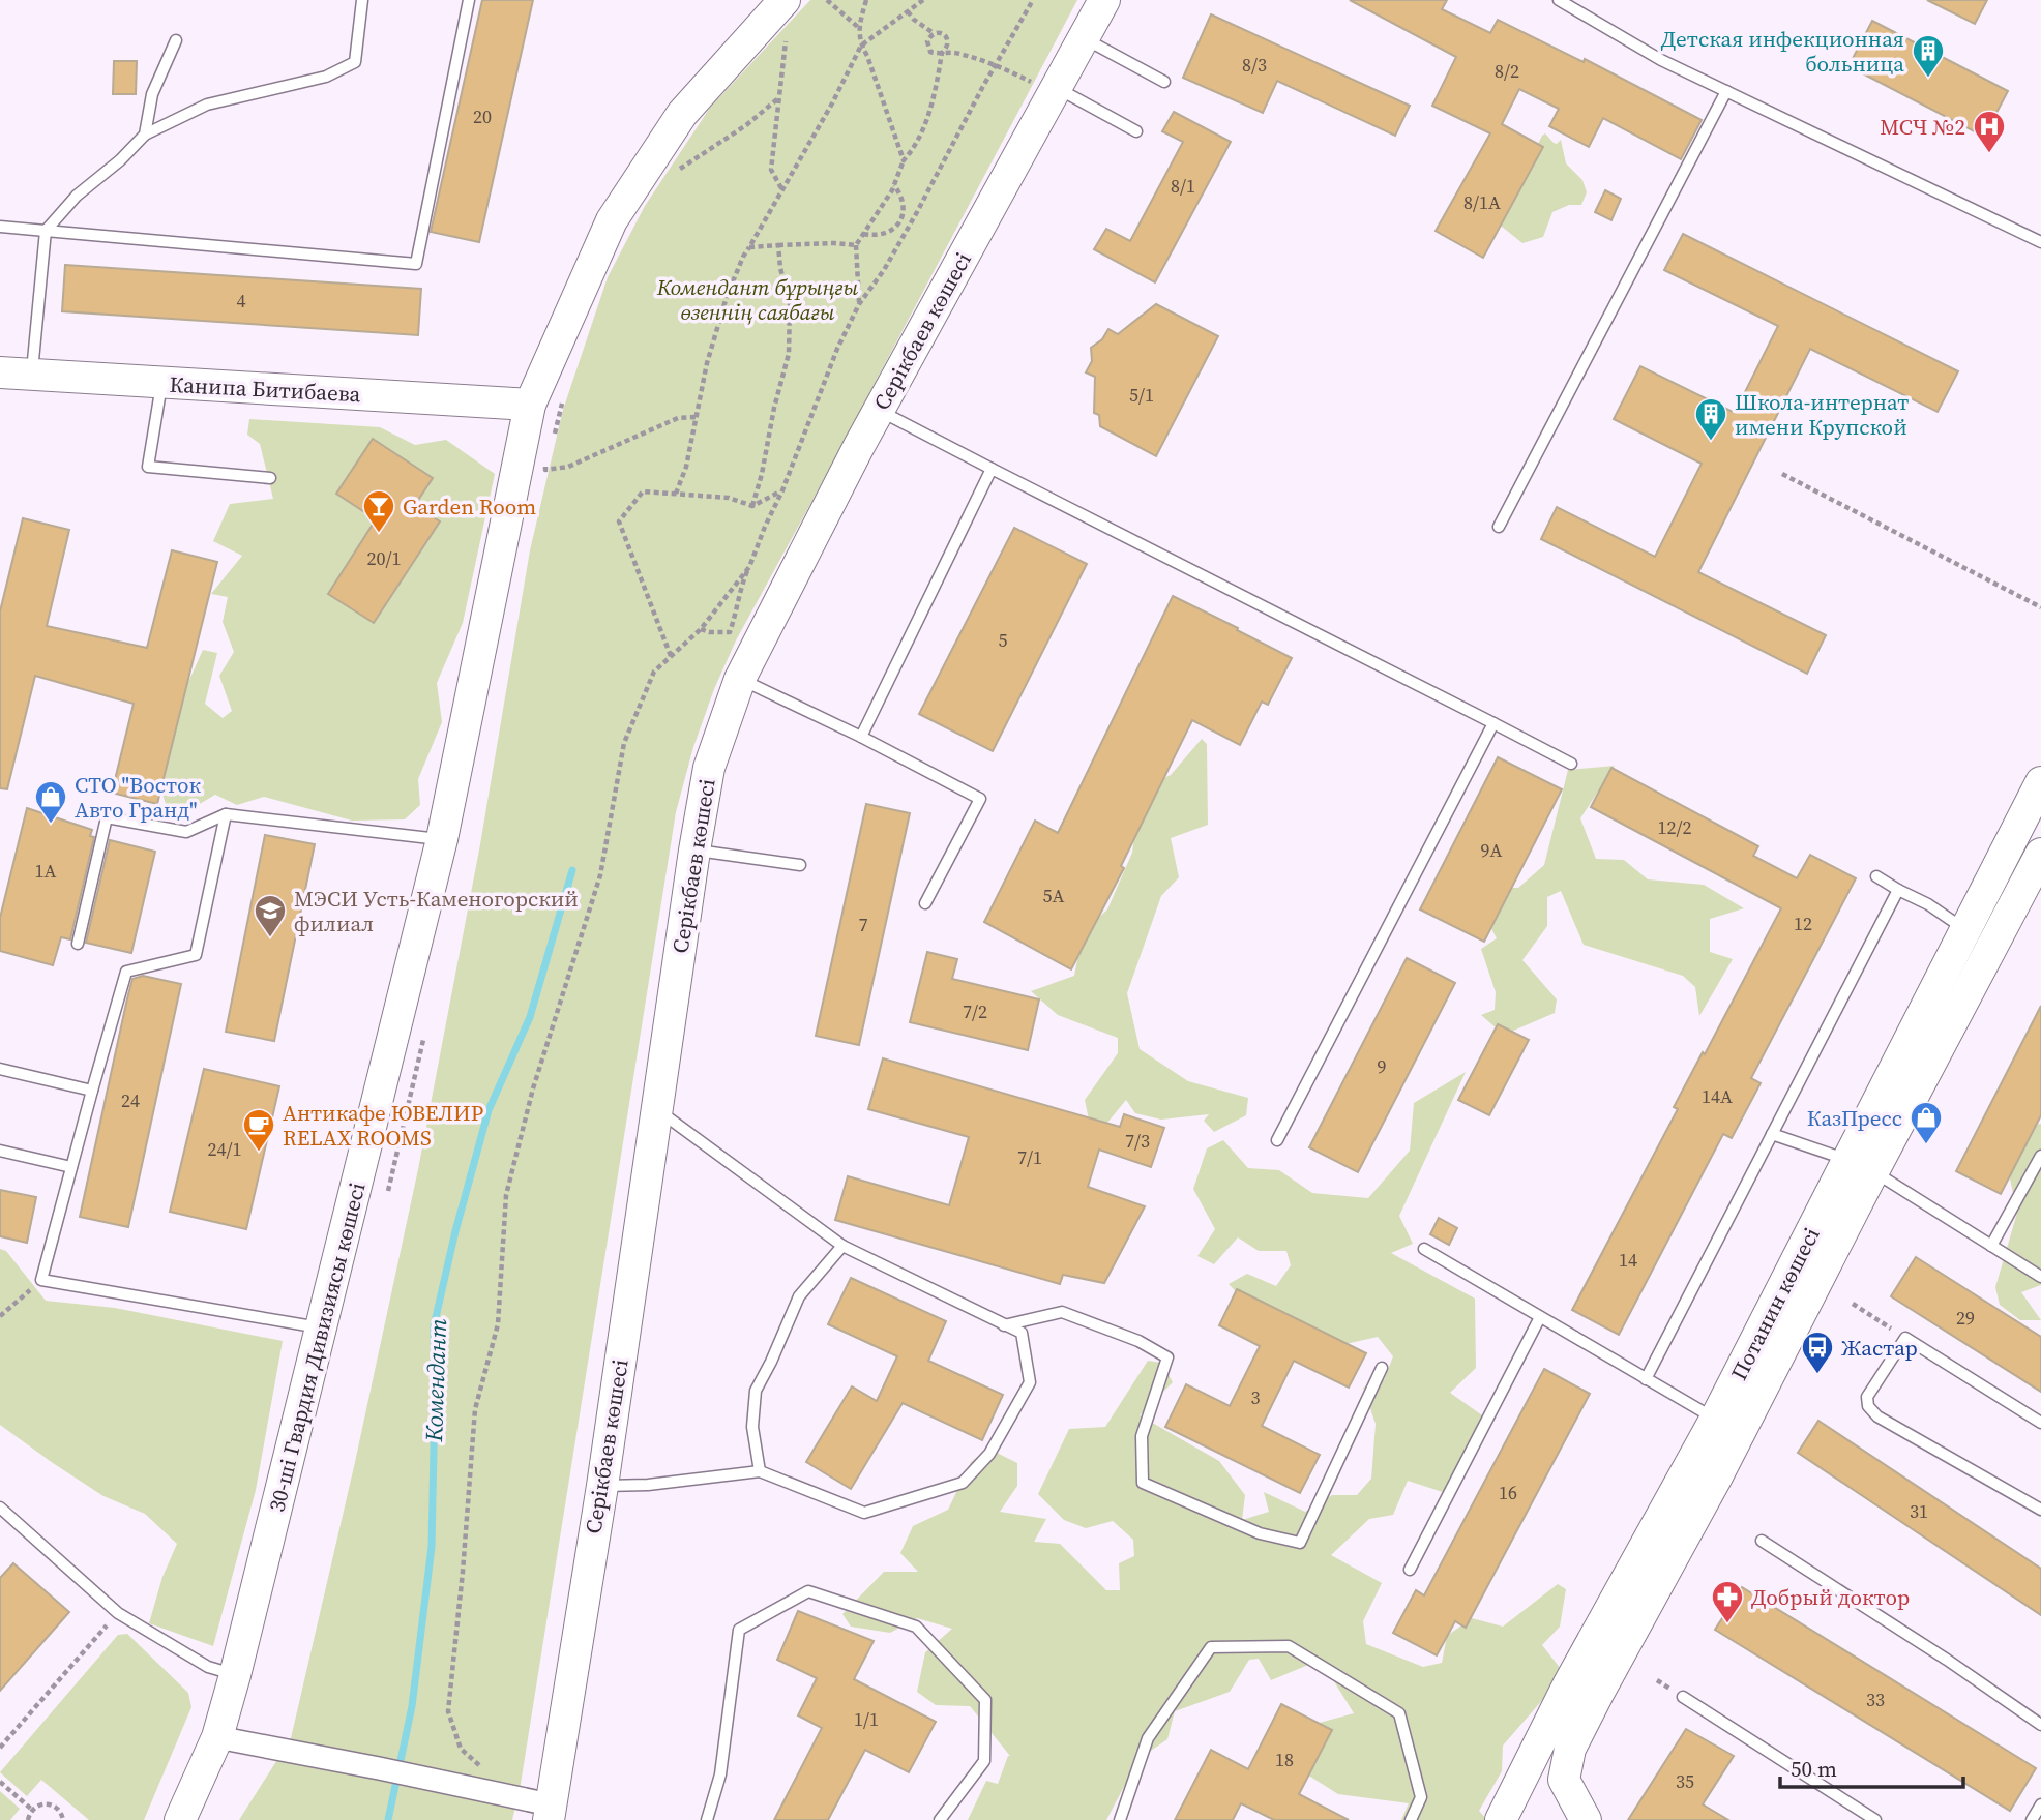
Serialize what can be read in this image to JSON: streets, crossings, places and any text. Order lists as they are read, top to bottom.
{
  "streets": {
    "street": [
      "Серікбаев көшесі",
      "Канипа Битибаева",
      "Потанин көшесі",
      "30-ші Гвардия Дивизиясы көшесі"
    ]
  },
  "crossings": [
    ["Канипа Битибаева", "30-ші Гвардия Дивизиясы көшесі"]
  ],
  "water": ["Комендант"],
  "parks": ["Комендант бұрыңғы өзеннің саябағы"],
  "places": {
    "building": ["Детская инфекционная больница", "Школа-интернат имени Крупской"],
    "hospital": ["МСЧ №2"],
    "bar": ["Garden Room"],
    "shop": ["СТО \"Восток Авто Гранд\"", "КазПресс"],
    "school or university": ["МЭСИ Усть-Каменогорский филиал"],
    "cafe": ["Антикафе ЮВЕЛИР RELAX ROOMS"],
    "bus stop": ["Жастар"],
    "pharmacy": ["Добрый доктор"]
  },
  "house_numbers": [
    "8/3",
    "8/2",
    "20",
    "8/1",
    "8/1А",
    "4",
    "5/1",
    "20/1",
    "5",
    "12/2",
    "9А",
    "1А",
    "5А",
    "12",
    "7",
    "7/2",
    "9",
    "14А",
    "24",
    "7/3",
    "24/1",
    "7/1",
    "14",
    "29",
    "3",
    "16",
    "31",
    "33",
    "1/1",
    "18",
    "35"
  ],
  "scale_bar": "50 m"
}
